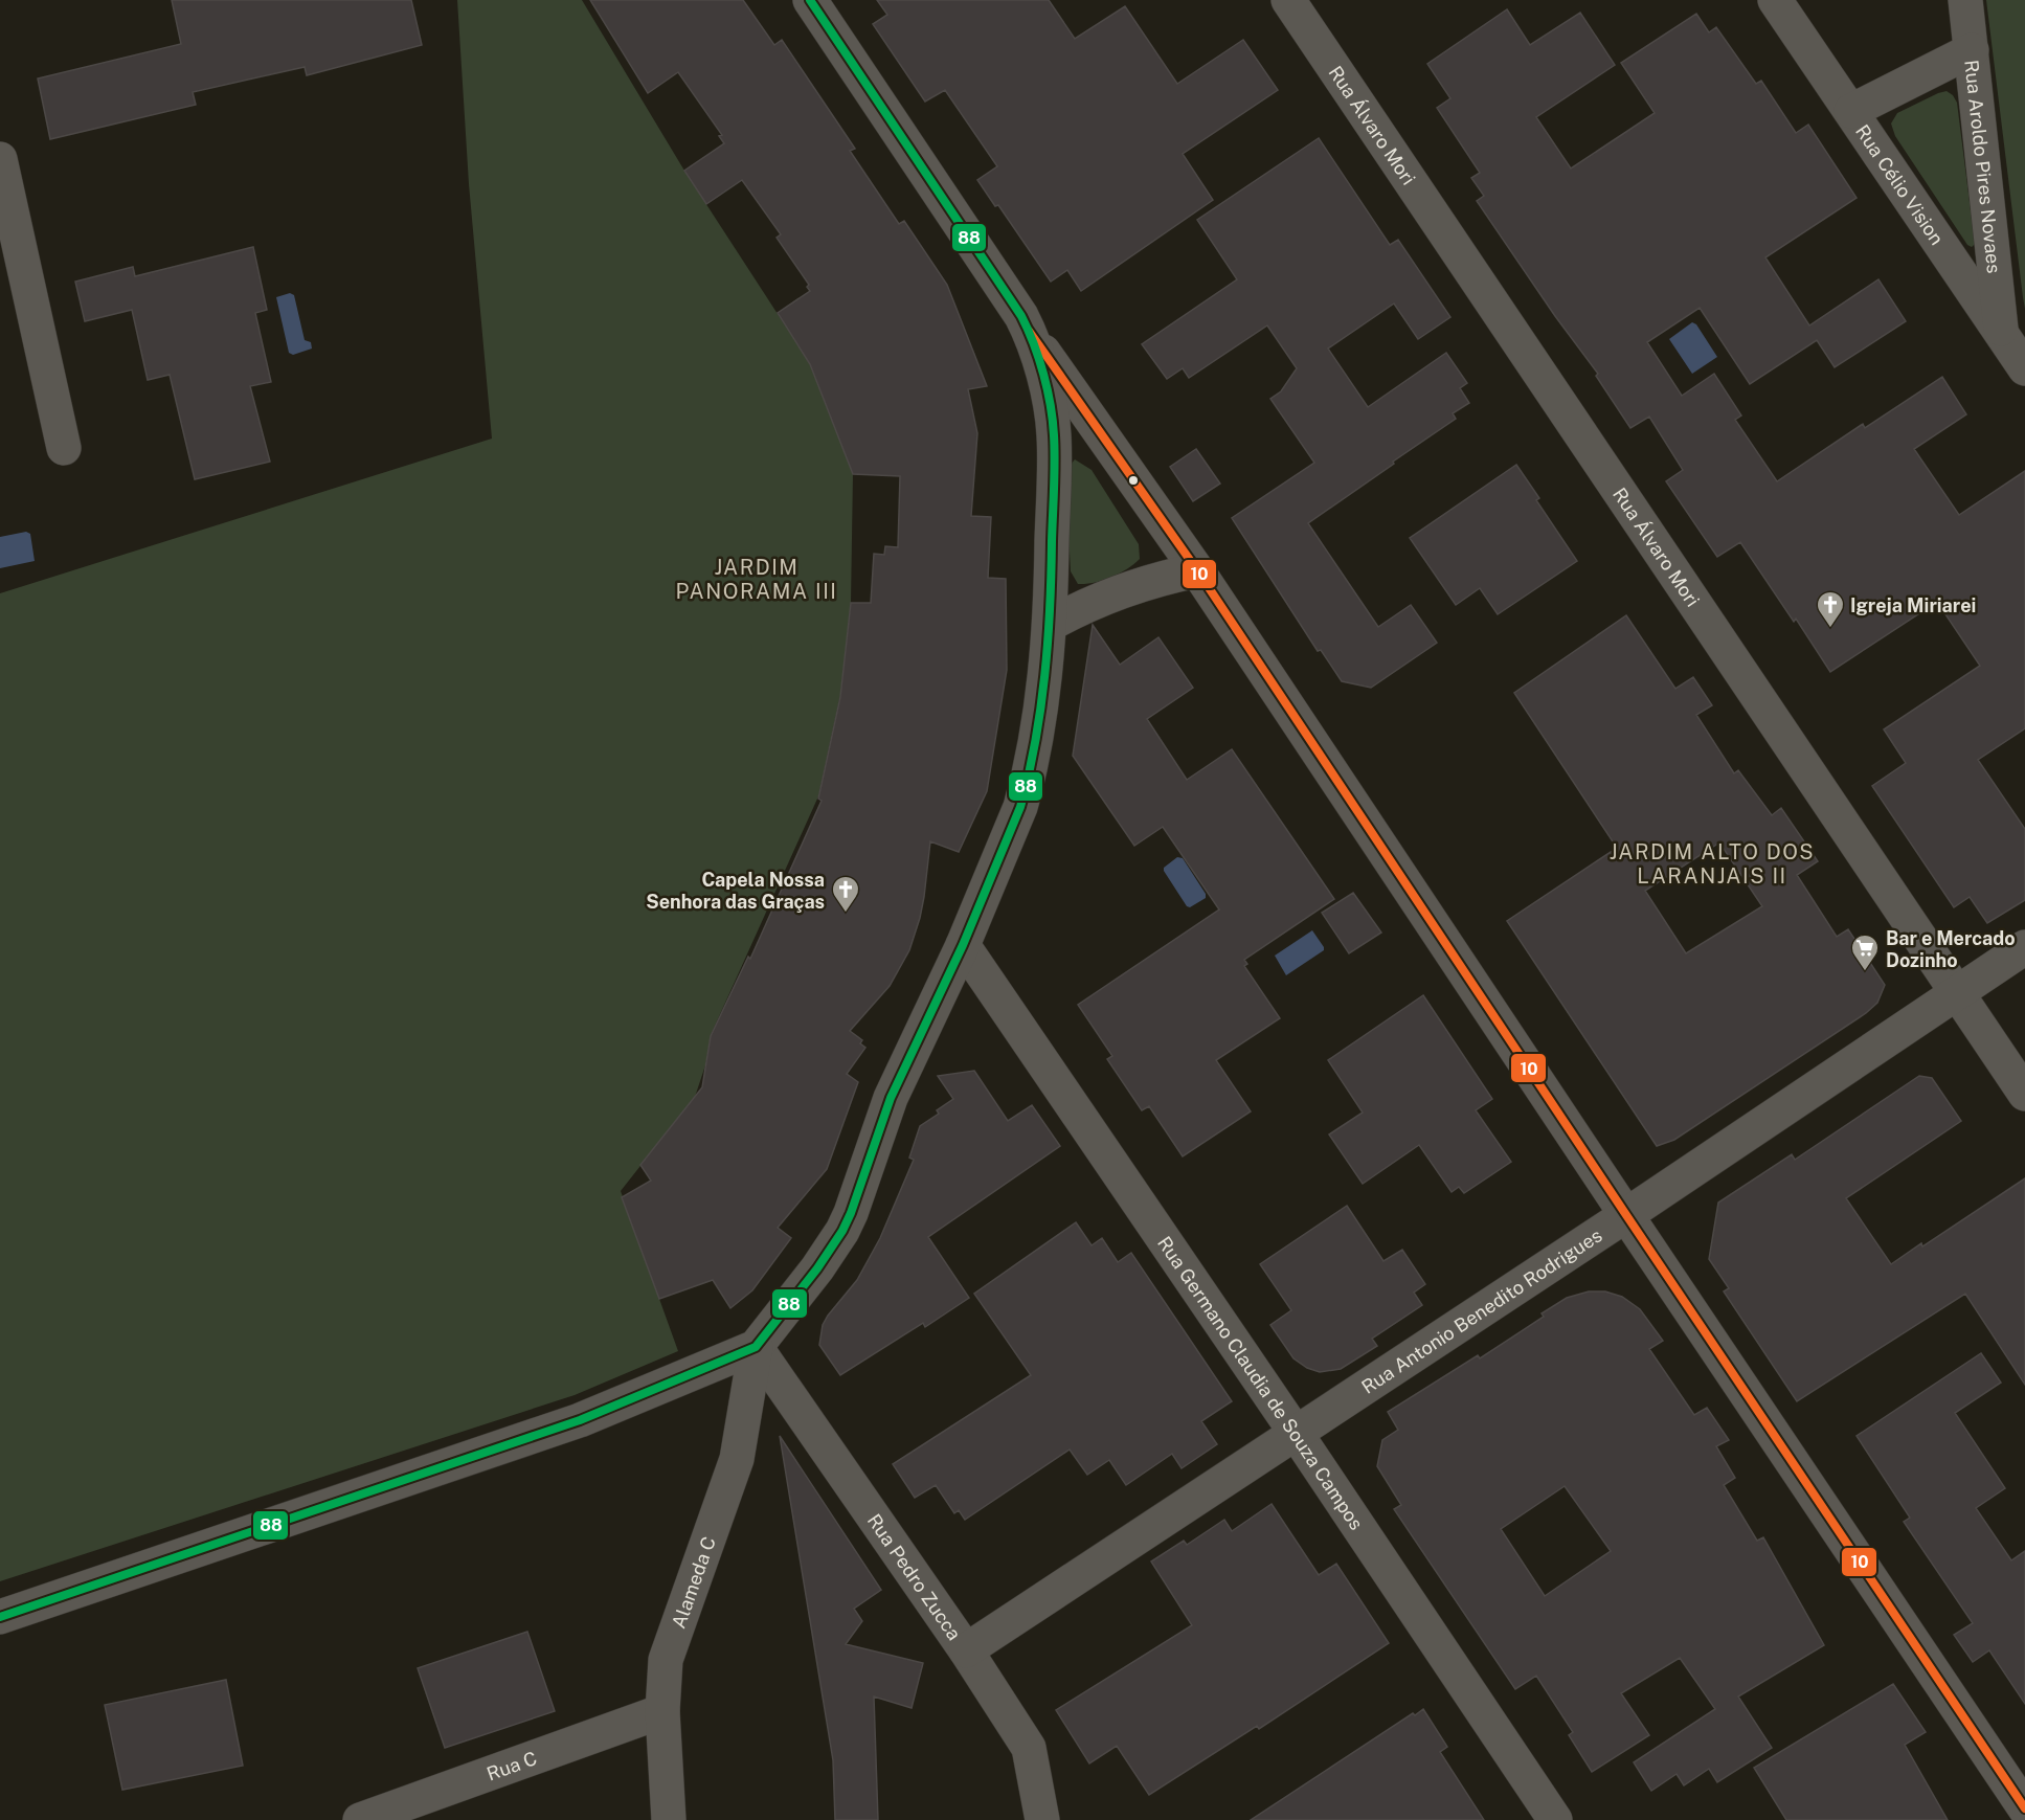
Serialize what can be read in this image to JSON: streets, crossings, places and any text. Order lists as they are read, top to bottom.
{
  "streets": {
    "street": [
      "Rua Álvaro Mori",
      "Rua Aroldo Pires Novaes",
      "Rua Célio Vision",
      "Rua Antonio Benedito Rodrigues",
      "Rua Germano Claudia de Souza Campos",
      "Rua Pedro Zucca",
      "Alameda C",
      "Rua C"
    ]
  },
  "crossings": [
    ["Rua Álvaro Mori", "Rua Antonio Benedito Rodrigues"],
    ["Rua Aroldo Pires Novaes", "Rua Célio Vision"],
    ["Rua Antonio Benedito Rodrigues", "Rua Germano Claudia de Souza Campos"],
    ["Rua Antonio Benedito Rodrigues", "Rua Pedro Zucca"],
    ["Rua Pedro Zucca", "Alameda C"],
    ["Alameda C", "Rua C"]
  ],
  "districts": ["JARDIM PANORAMA III", "JARDIM ALTO DOS LARANJAIS II"],
  "places": {
    "church": ["Igreja Miriarei", "Capela Nossa Senhora das Graças"],
    "supermarket": ["Bar e Mercado Dozinho"]
  },
  "lines": ["transit line 88", "transit line 10"]
}
